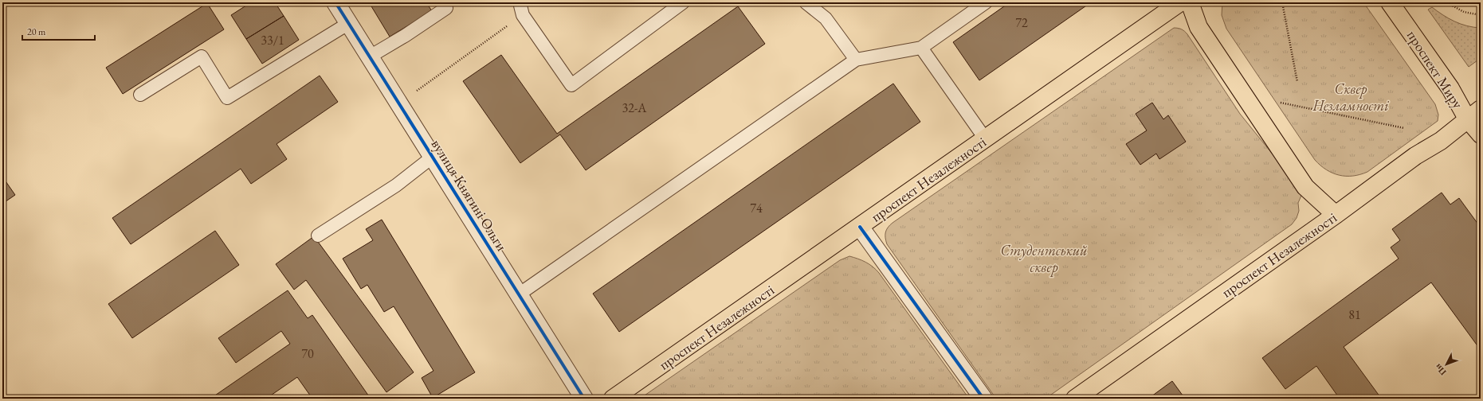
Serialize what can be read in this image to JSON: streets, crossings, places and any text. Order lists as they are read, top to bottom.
{
  "streets": {
    "main road": ["проспект Миру", "проспект Незалежності"],
    "street": ["вулиця Княгині Ольги"]
  },
  "crossings": [
    ["проспект Миру", "проспект Незалежності"]
  ],
  "parks": ["Сквер Незламності", "Студентський сквер"],
  "house_numbers": [
    "72",
    "33/1",
    "32-А",
    "74",
    "81",
    "70"
  ],
  "scale_bar": "20 m",
  "north": "bottom left"
}
